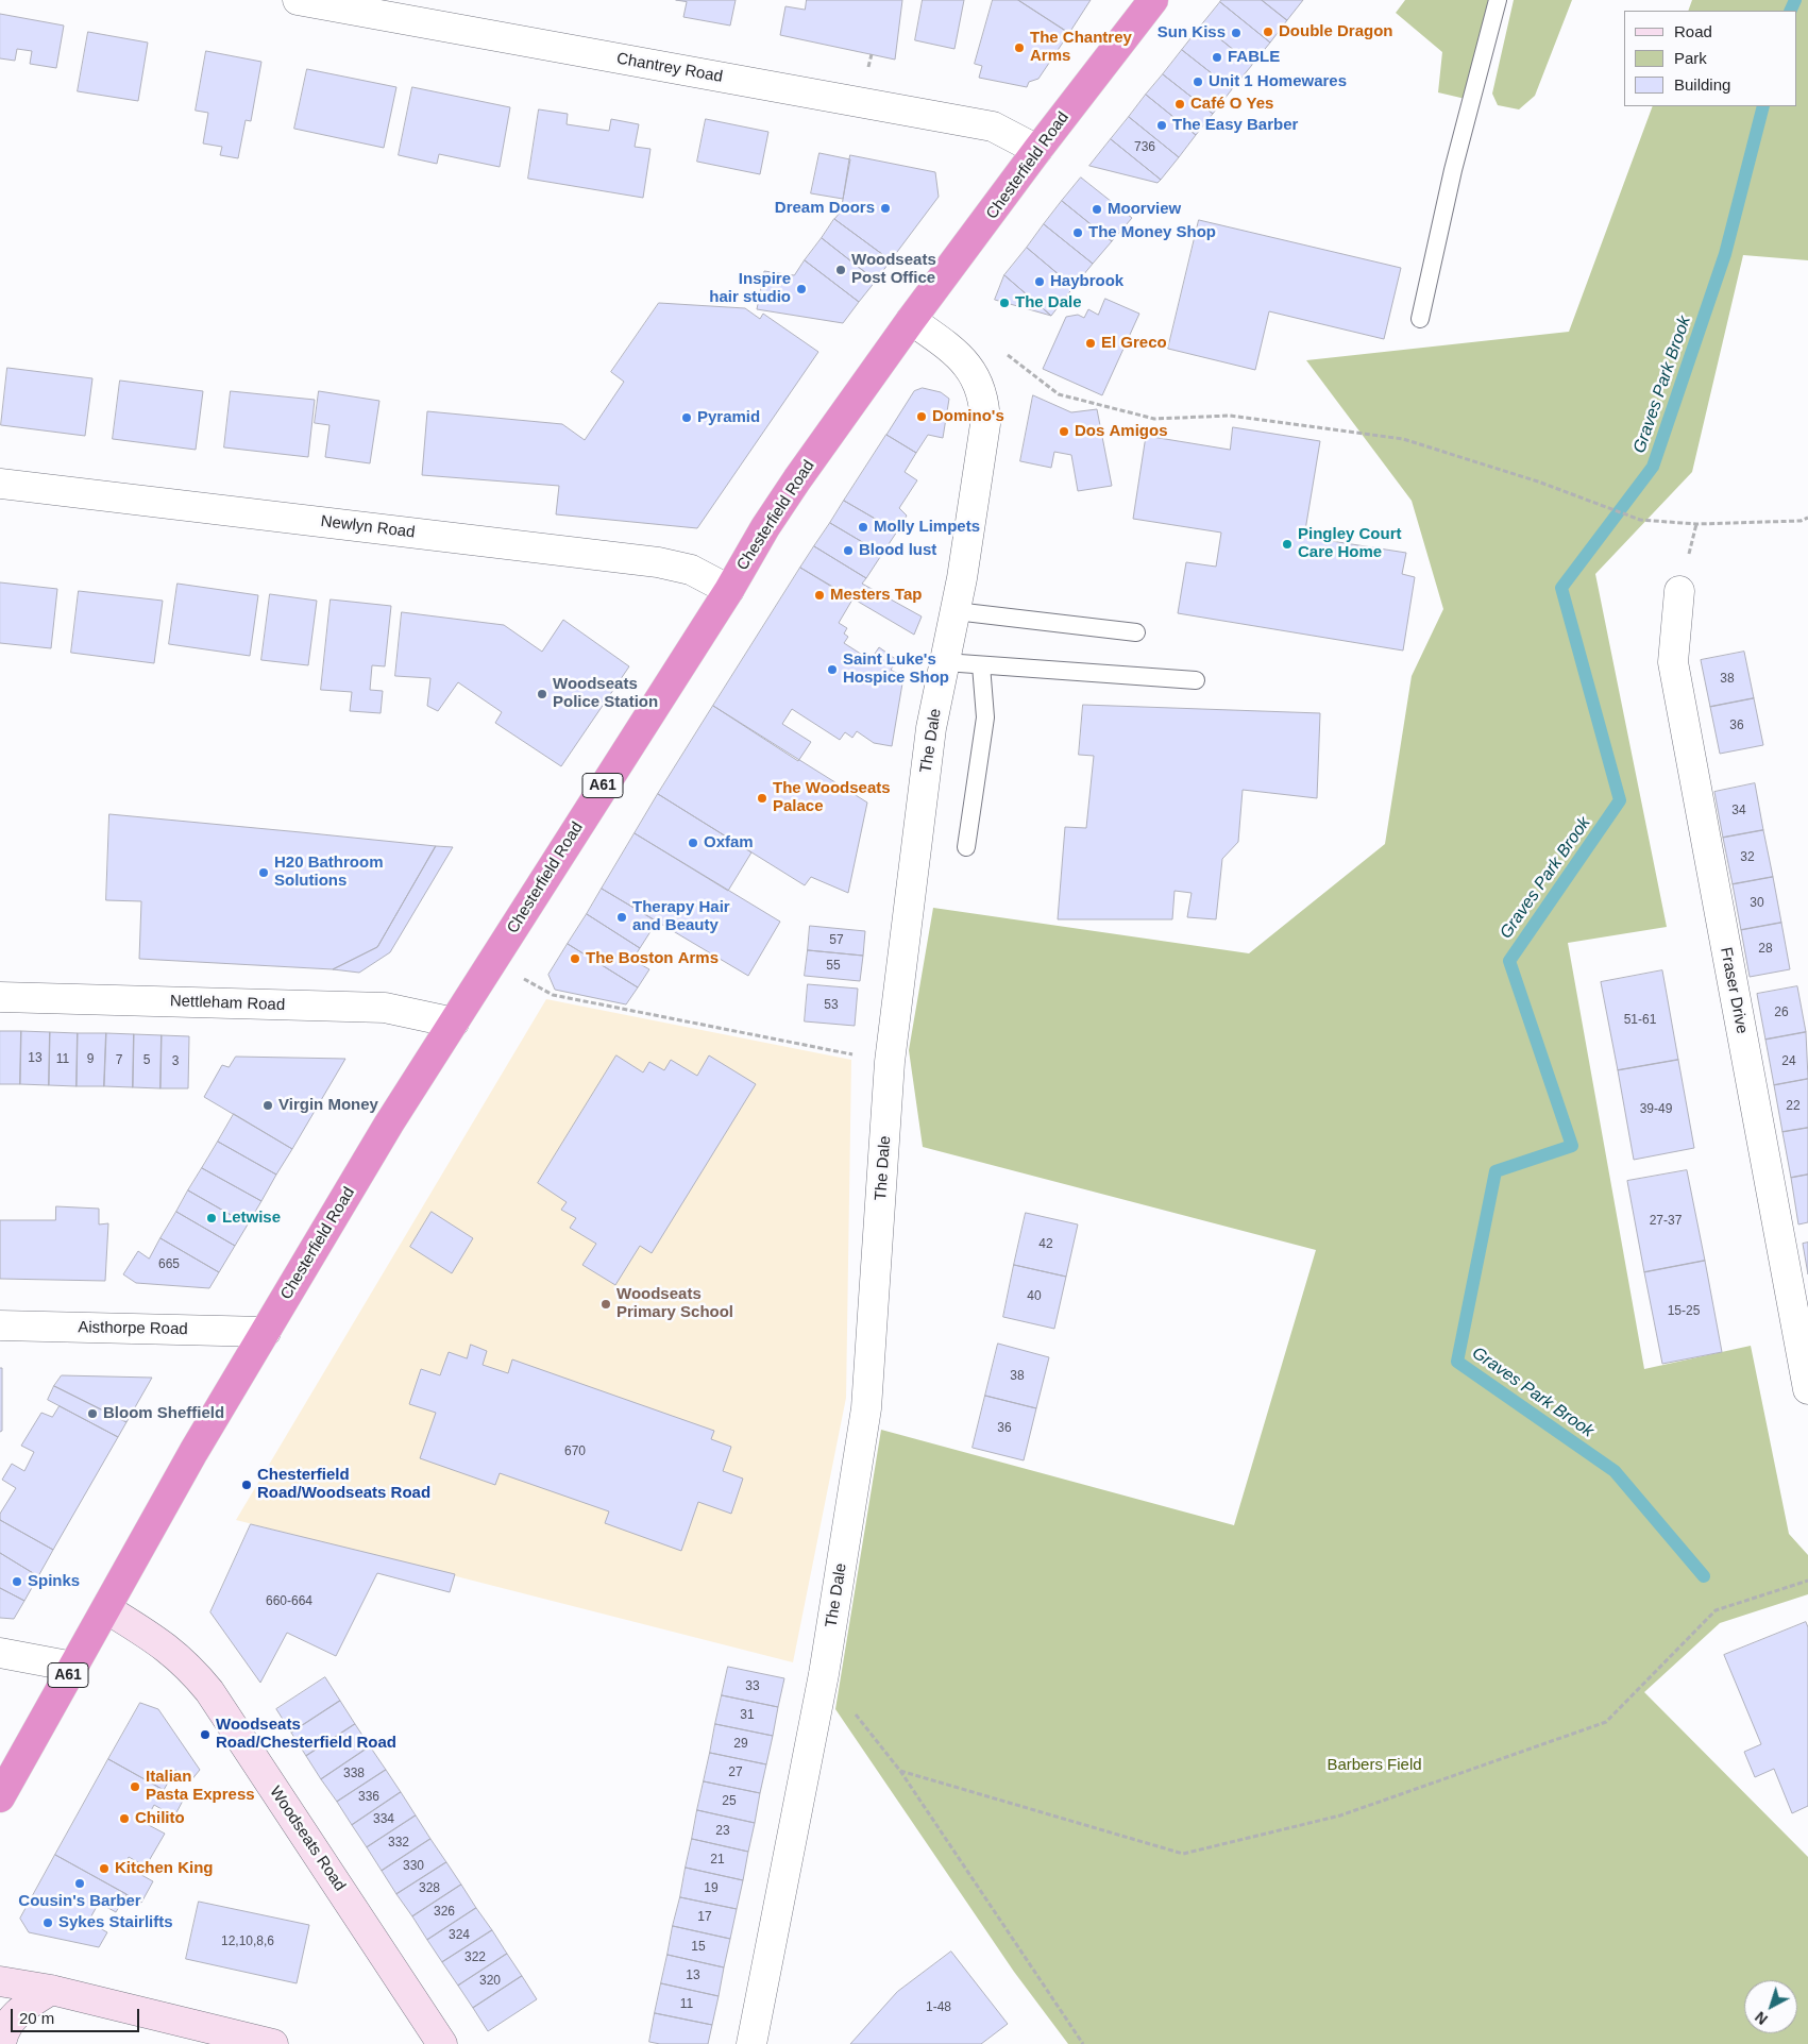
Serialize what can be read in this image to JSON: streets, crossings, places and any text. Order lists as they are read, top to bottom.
{
  "streets": {
    "highway": ["Chesterfield Road", "A61"],
    "street": [
      "Chantrey Road",
      "Newlyn Road",
      "The Dale",
      "Fraser Drive",
      "Nettleham Road",
      "Aisthorpe Road",
      "Woodseats Road"
    ]
  },
  "crossings": [
    ["Chantrey Road", "Chesterfield Road"],
    ["Chesterfield Road", "Newlyn Road"],
    ["Chesterfield Road", "The Dale"],
    ["Chesterfield Road", "Nettleham Road"],
    ["Chesterfield Road", "Aisthorpe Road"],
    ["Chesterfield Road", "Woodseats Road"]
  ],
  "water": ["Graves Park Brook"],
  "parks": ["Barbers Field"],
  "places": [
    "Double Dragon",
    "Sun Kiss",
    "The Chantrey Arms",
    "FABLE",
    "Unit 1 Homewares",
    "Café O Yes",
    "The Easy Barber",
    "Dream Doors",
    "Moorview",
    "The Money Shop",
    "Woodseats Post Office",
    "Haybrook",
    "Inspire hair studio",
    "The Dale",
    "El Greco",
    "Domino's",
    "Pyramid",
    "Dos Amigos",
    "Molly Limpets",
    "Pingley Court Care Home",
    "Blood lust",
    "Mesters Tap",
    "Saint Luke's Hospice Shop",
    "Woodseats Police Station",
    "The Woodseats Palace",
    "Oxfam",
    "H20 Bathroom Solutions",
    "Therapy Hair and Beauty",
    "The Boston Arms",
    "Virgin Money",
    "Letwise",
    "Woodseats Primary School",
    "Bloom Sheffield",
    "Chesterfield Road/Woodseats Road",
    "Spinks",
    "Woodseats Road/Chesterfield Road",
    "Italian Pasta Express",
    "Chilito",
    "Kitchen King",
    "Cousin's Barber",
    "Sykes Stairlifts"
  ],
  "house_numbers": [
    "736",
    "38",
    "36",
    "34",
    "32",
    "30",
    "57",
    "28",
    "55",
    "53",
    "26",
    "51-61",
    "13",
    "11",
    "9",
    "7",
    "5",
    "3",
    "24",
    "22",
    "39-49",
    "27-37",
    "42",
    "665",
    "40",
    "15-25",
    "38",
    "36",
    "670",
    "660-664",
    "33",
    "31",
    "29",
    "27",
    "338",
    "336",
    "25",
    "334",
    "23",
    "332",
    "21",
    "330",
    "328",
    "19",
    "326",
    "17",
    "324",
    "12,10,8,6",
    "15",
    "322",
    "13",
    "320",
    "11",
    "1-48"
  ],
  "legend": ["Road", "Park", "Building"],
  "scale_bar": "20 m",
  "north": "bottom left"
}
